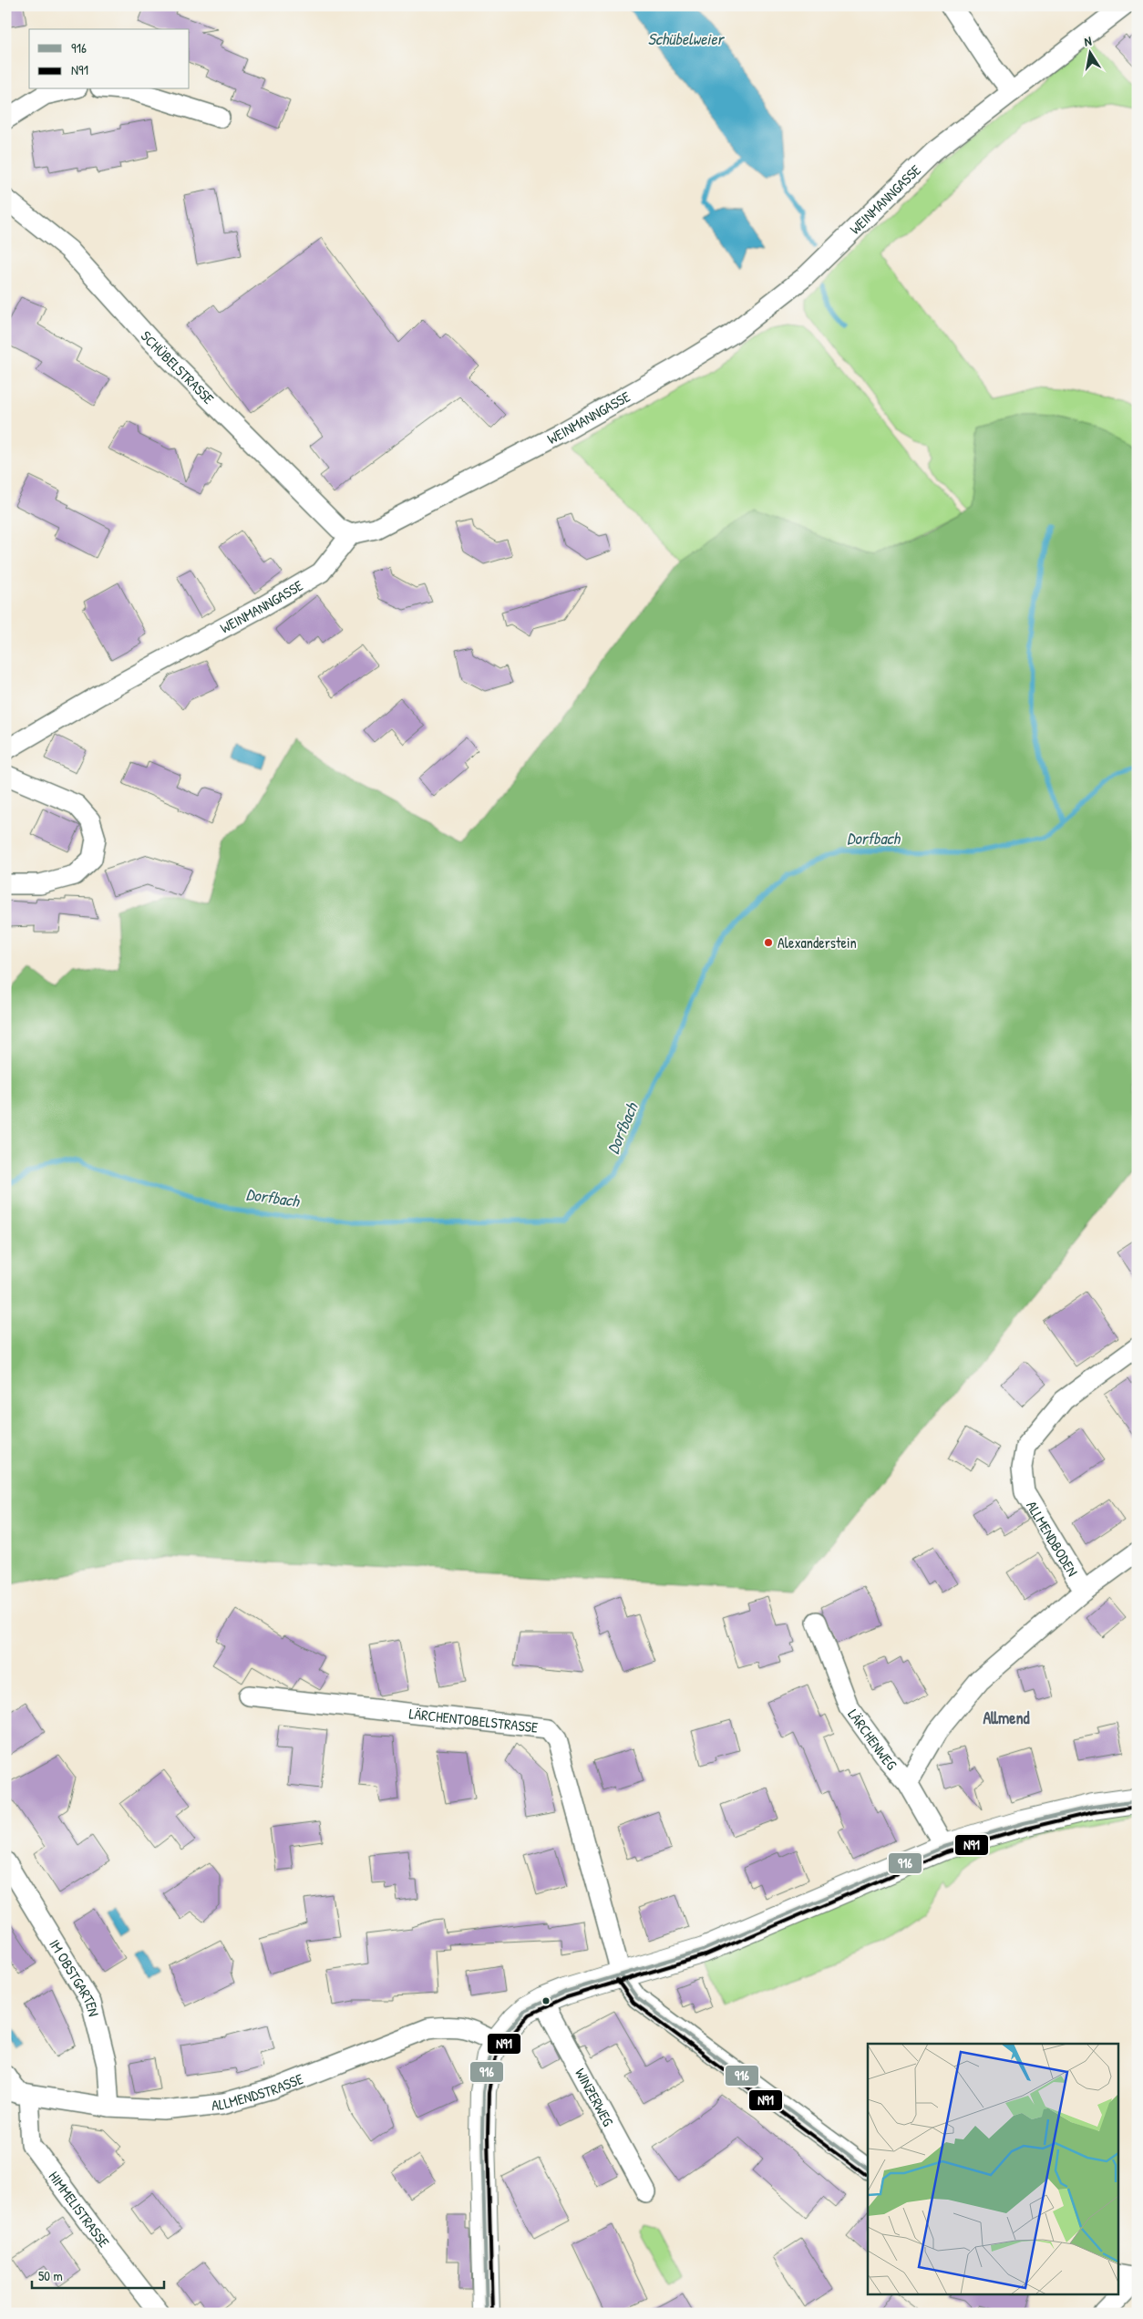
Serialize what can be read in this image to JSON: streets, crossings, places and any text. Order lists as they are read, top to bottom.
{
  "streets": {
    "street": [
      "WEINMANNGASSE",
      "SCHÜBELSTRASSE",
      "ALLMENDBODEN",
      "LÄRCHENTOBELSTRASSE",
      "LÄRCHENWEG",
      "IM OBSTGARTEN",
      "ALLMENDSTRASSE",
      "WINZERWEG",
      "HIMMELISTRASSE"
    ]
  },
  "crossings": [
    ["WEINMANNGASSE", "SCHÜBELSTRASSE"],
    ["ALLMENDBODEN", "LÄRCHENWEG"],
    ["IM OBSTGARTEN", "ALLMENDSTRASSE"],
    ["ALLMENDSTRASSE", "HIMMELISTRASSE"]
  ],
  "districts": ["Allmend"],
  "water": ["Schübelweier", "Dorfbach"],
  "places": ["Alexanderstein"],
  "lines": ["transit line 916", "transit line N91"],
  "legend": ["916", "N91"],
  "scale_bar": "50 m",
  "north": "top"
}
